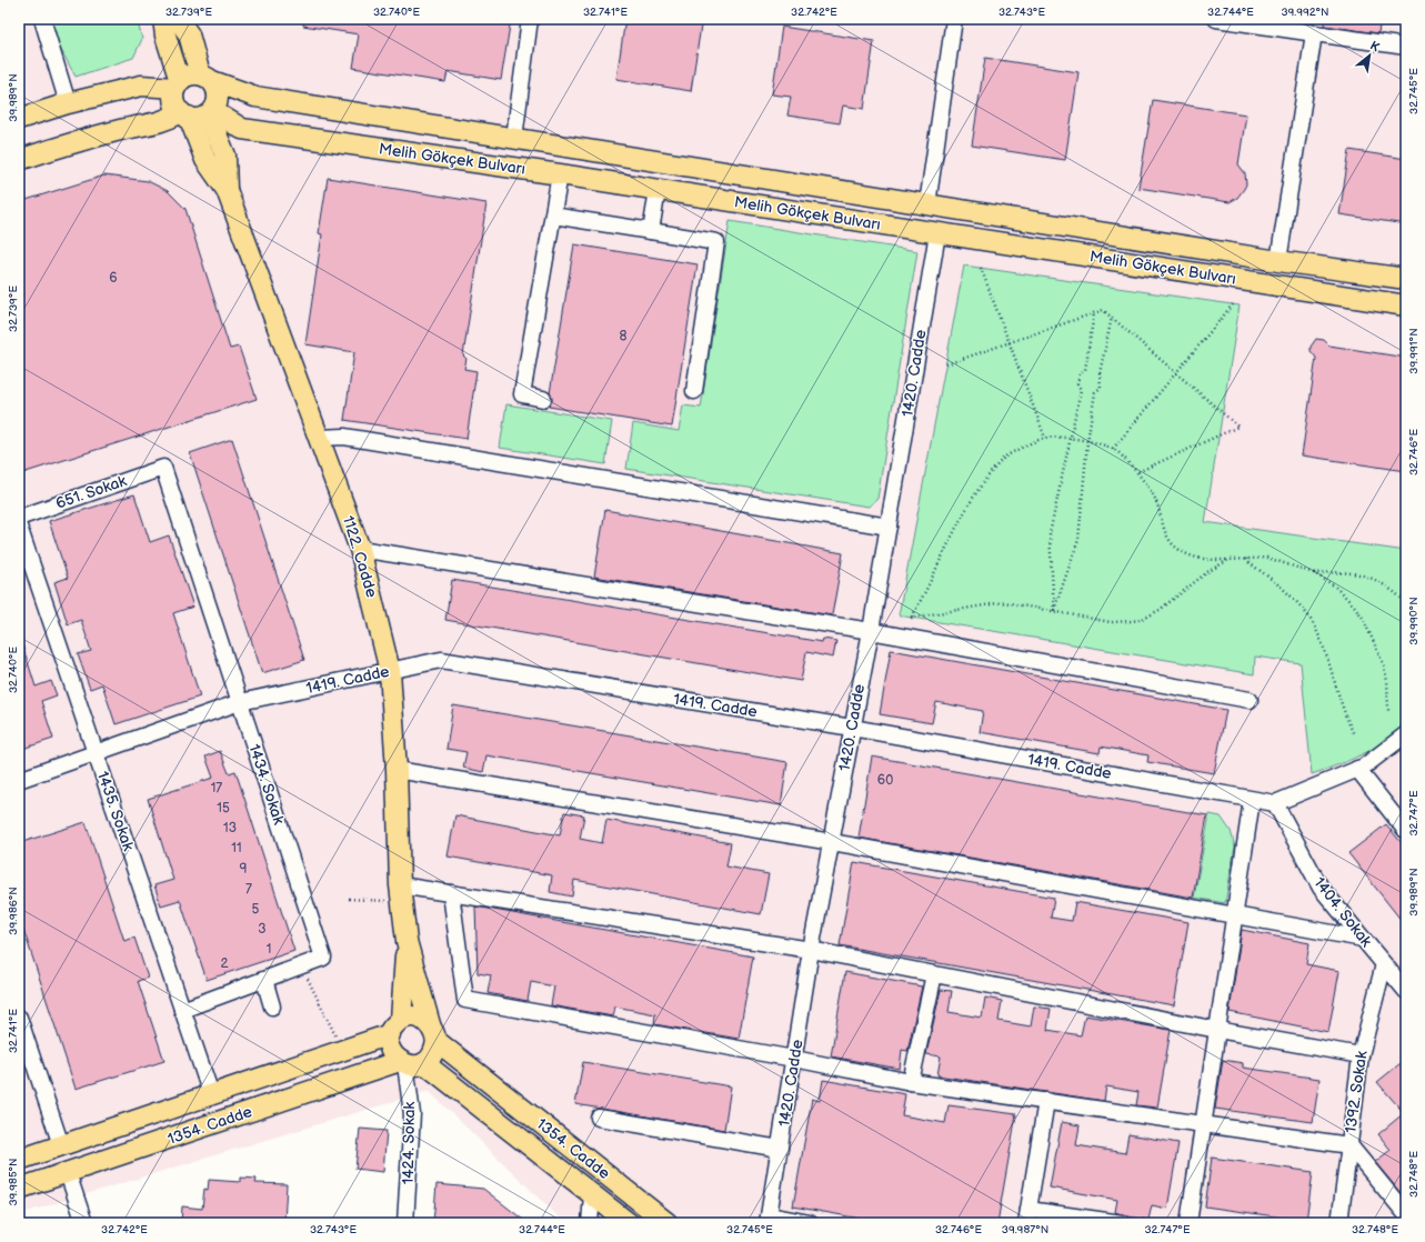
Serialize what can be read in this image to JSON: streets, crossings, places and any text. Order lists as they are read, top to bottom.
{
  "streets": {
    "main road": ["Melih Gökçek Bulvarı", "1122. Cadde", "1354. Cadde"],
    "street": [
      "1420. Cadde",
      "651. Sokak",
      "1419. Cadde",
      "1434. Sokak",
      "1435. Sokak",
      "1404. Sokak",
      "1392. Sokak",
      "1424. Sokak"
    ]
  },
  "crossings": [
    ["Melih Gökçek Bulvarı", "1420. Cadde"],
    ["Melih Gökçek Bulvarı", "1122. Cadde"],
    ["1420. Cadde", "1419. Cadde"],
    ["651. Sokak", "1434. Sokak"],
    ["1122. Cadde", "1419. Cadde"],
    ["1419. Cadde", "1434. Sokak"],
    ["1419. Cadde", "1435. Sokak"],
    ["1419. Cadde", "1404. Sokak"],
    ["1434. Sokak", "1435. Sokak"],
    ["1435. Sokak", "1354. Cadde"],
    ["1404. Sokak", "1392. Sokak"],
    ["1354. Cadde", "1424. Sokak"]
  ],
  "house_numbers": [
    "6",
    "8",
    "60",
    "17",
    "15",
    "13",
    "11",
    "9",
    "7",
    "5",
    "3",
    "1",
    "2"
  ],
  "north": "top right",
  "coordinates": [
    "32.739°E",
    "32.740°E",
    "32.741°E",
    "32.742°E",
    "32.743°E",
    "32.744°E",
    "39.992°N",
    "32.745°E",
    "39.989°N",
    "39.991°N",
    "32.746°E",
    "39.990°N",
    "32.747°E",
    "39.986°N",
    "32.748°E",
    "39.985°N",
    "39.987°N"
  ]
}
